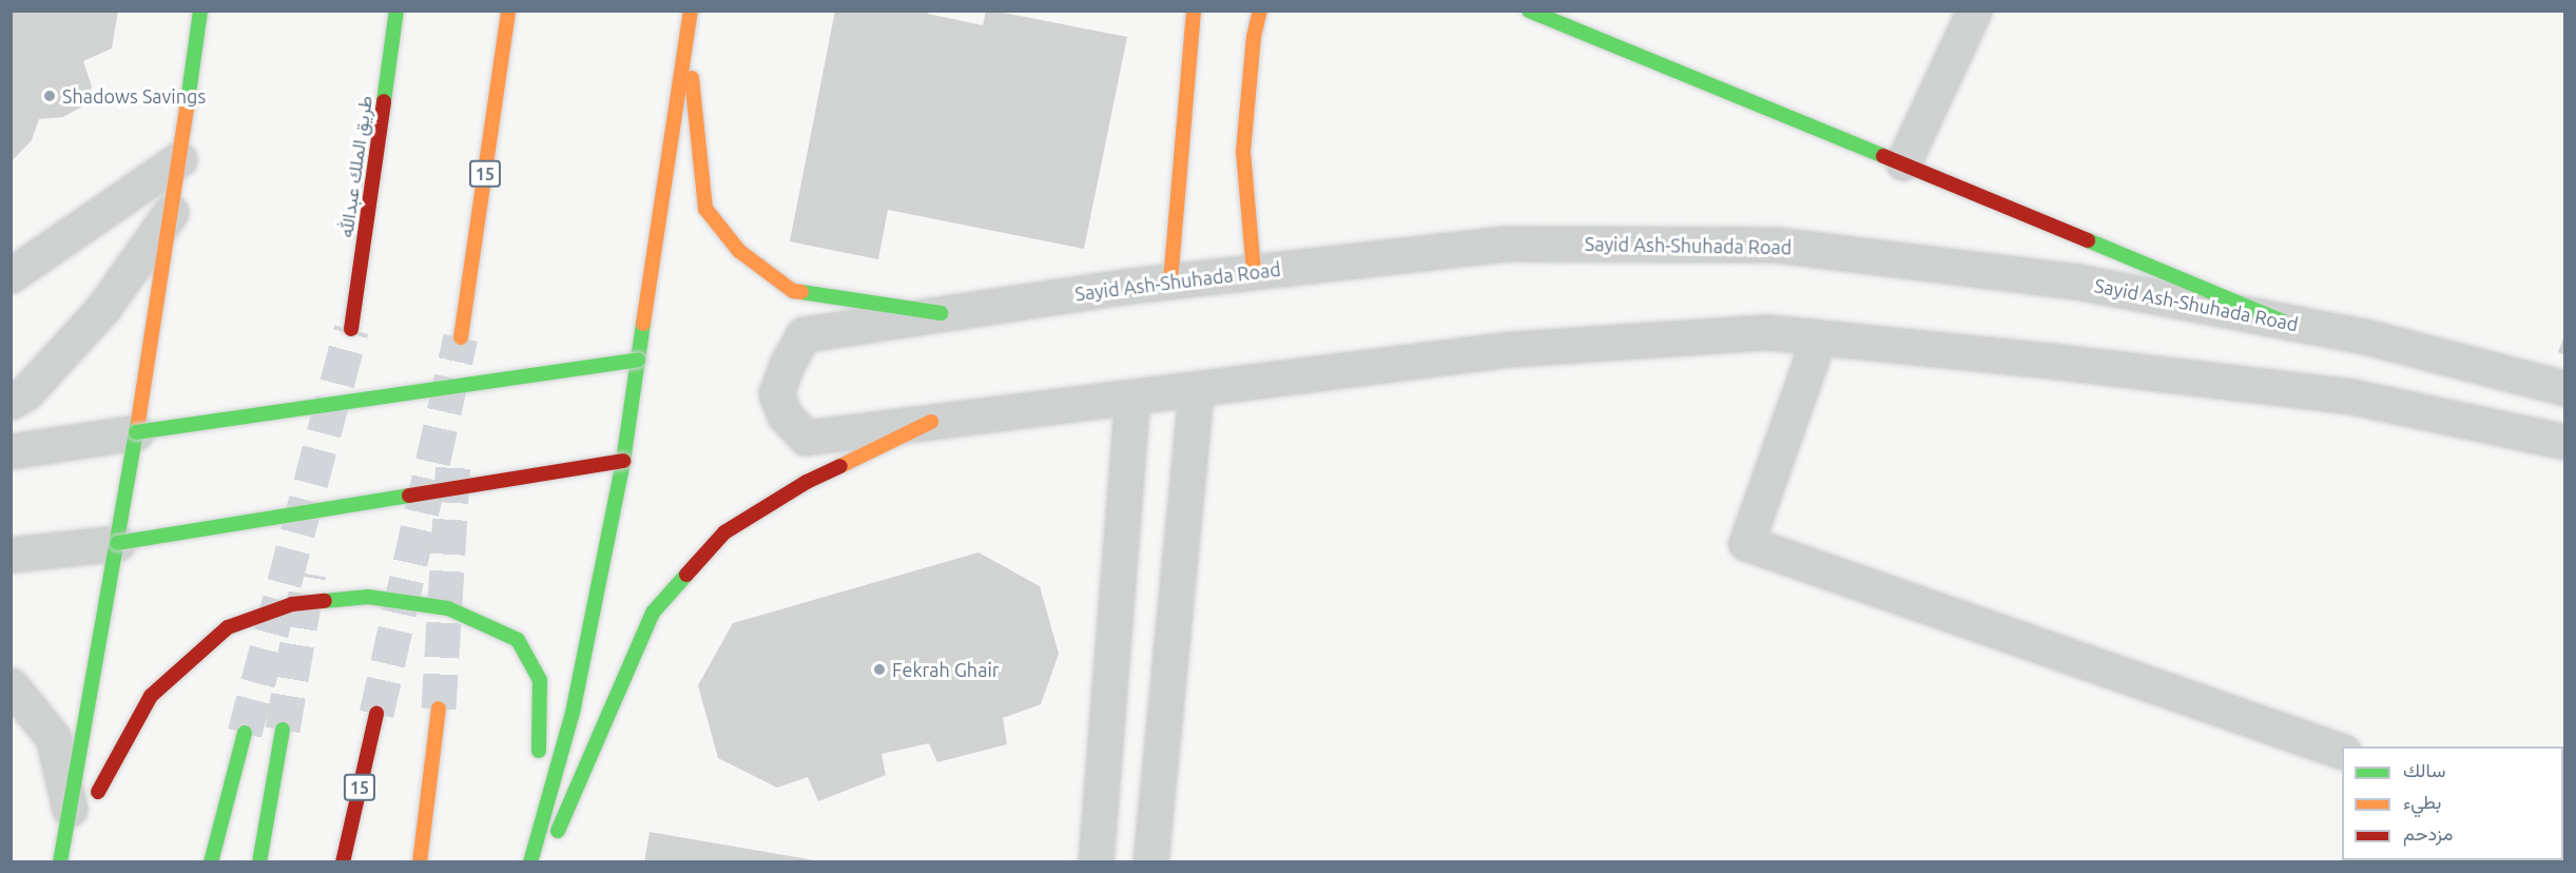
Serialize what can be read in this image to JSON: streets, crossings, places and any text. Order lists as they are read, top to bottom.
{
  "streets": {
    "main road": ["طريق الملك عبدالله", "15"],
    "street": ["Sayid Ash-Shuhada Road"]
  },
  "places": ["Shadows Savings", "Fekrah Ghair"],
  "legend": ["سالك", "بطيء", "مزدحم"]
}
